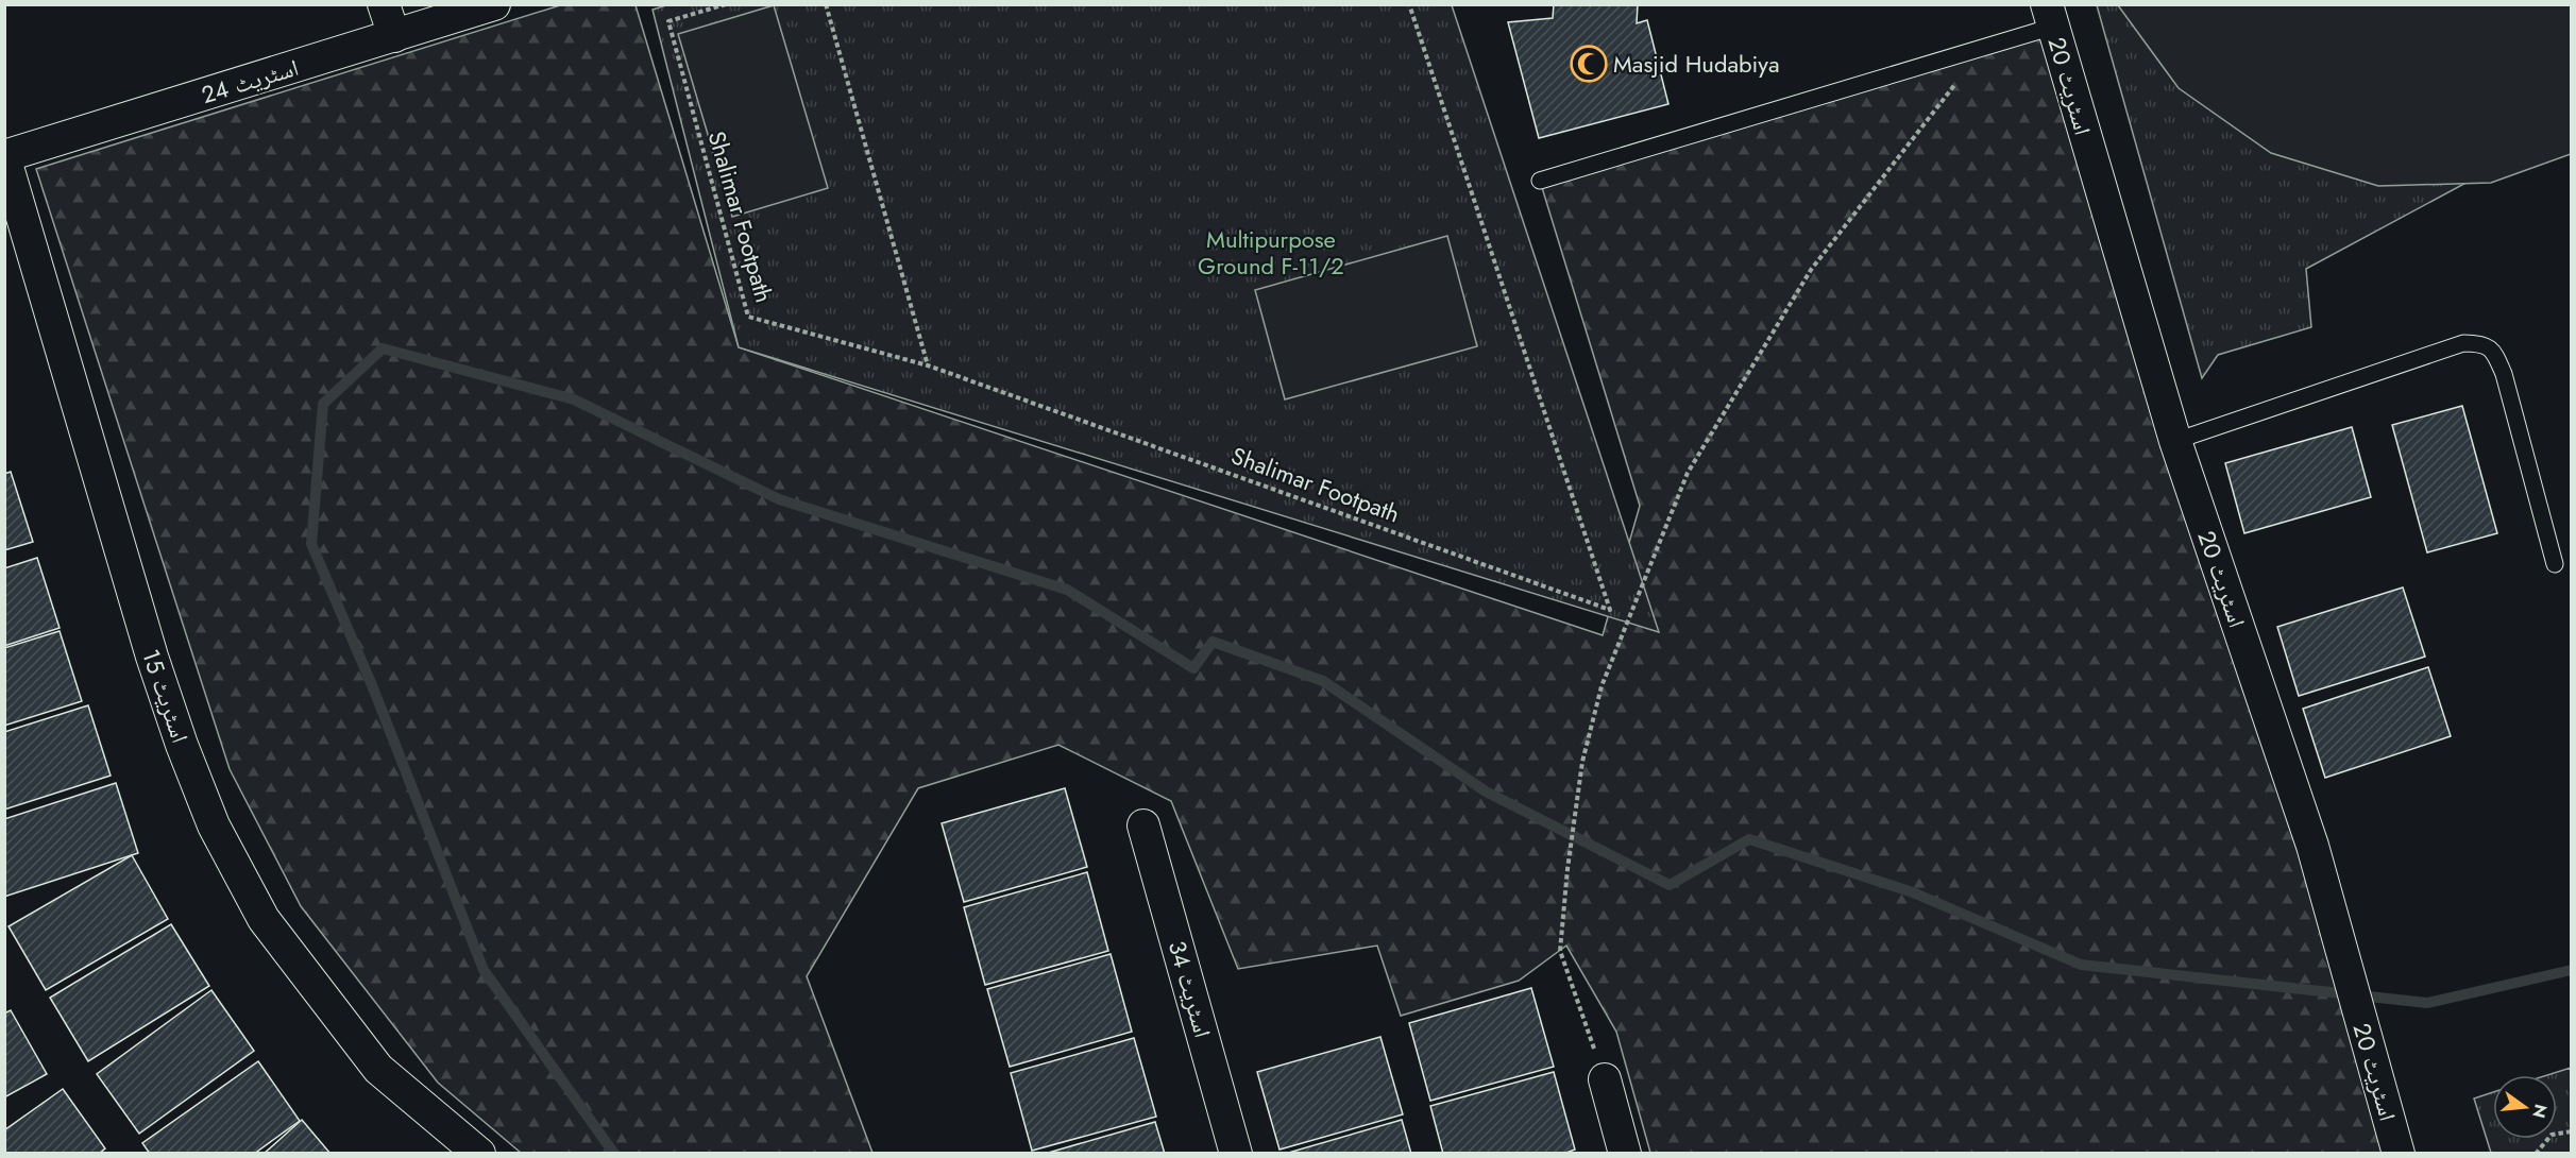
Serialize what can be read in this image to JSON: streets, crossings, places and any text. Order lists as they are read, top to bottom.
{
  "streets": {
    "street": [
      "اسٹریٹ 24",
      "اسٹریٹ 20",
      "اسٹریٹ 15",
      "اسٹریٹ 34"
    ],
    "path": ["Shalimar Footpath"]
  },
  "crossings": [
    ["اسٹریٹ 24", "اسٹریٹ 15"]
  ],
  "parks": ["Multipurpose Ground F-11/2"],
  "places": {
    "mosque": ["Masjid Hudabiya"]
  },
  "north": "right"
}
